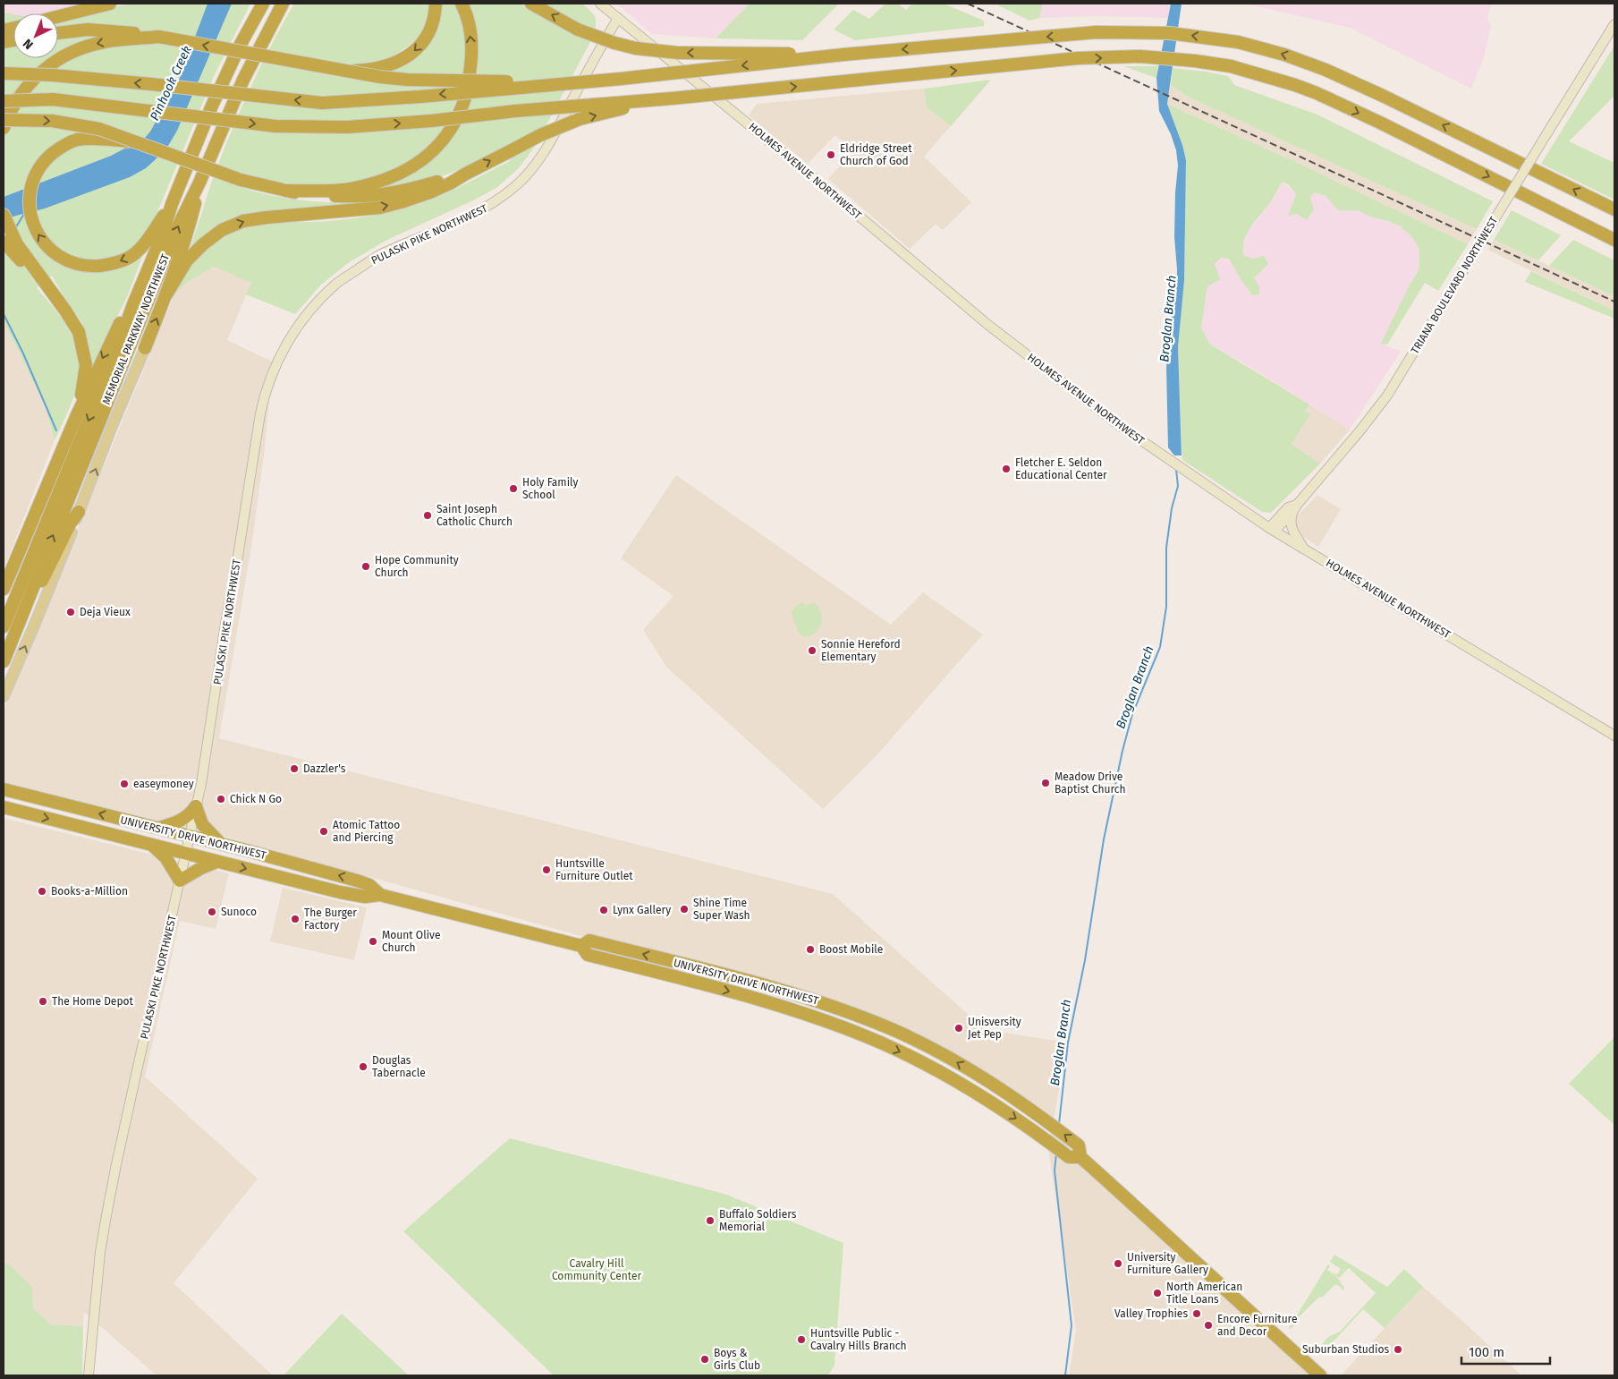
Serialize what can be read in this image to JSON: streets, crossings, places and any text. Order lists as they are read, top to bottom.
{
  "streets": {
    "highway": ["MEMORIAL PARKWAY NORTHWEST", "UNIVERSITY DRIVE NORTHWEST"],
    "main road": ["HOLMES AVENUE NORTHWEST", "PULASKI PIKE NORTHWEST", "TRIANA BOULEVARD NORTHWEST"]
  },
  "crossings": [
    ["HOLMES AVENUE NORTHWEST", "PULASKI PIKE NORTHWEST"],
    ["HOLMES AVENUE NORTHWEST", "TRIANA BOULEVARD NORTHWEST"],
    ["PULASKI PIKE NORTHWEST", "UNIVERSITY DRIVE NORTHWEST"]
  ],
  "water": ["Pinhook Creek", "Broglan Branch"],
  "parks": ["Cavalry Hill Community Center"],
  "places": [
    "Eldridge Street Church of God",
    "Fletcher E. Seldon Educational Center",
    "Holy Family School",
    "Saint Joseph Catholic Church",
    "Hope Community Church",
    "Deja Vieux",
    "Sonnie Hereford Elementary",
    "Dazzler's",
    "Meadow Drive Baptist Church",
    "easeymoney",
    "Chick N Go",
    "Atomic Tattoo and Piercing",
    "Huntsville Furniture Outlet",
    "Books-a-Million",
    "Shine Time Super Wash",
    "Lynx Gallery",
    "Sunoco",
    "The Burger Factory",
    "Mount Olive Church",
    "Boost Mobile",
    "The Home Depot",
    "Unisversity Jet Pep",
    "Douglas Tabernacle",
    "Buffalo Soldiers Memorial",
    "University Furniture Gallery",
    "North American Title Loans",
    "Valley Trophies",
    "Encore Furniture and Decor",
    "Huntsville Public - Cavalry Hills Branch",
    "Suburban Studios",
    "Boys & Girls Club"
  ],
  "scale_bar": "100 m",
  "north": "bottom left"
}
